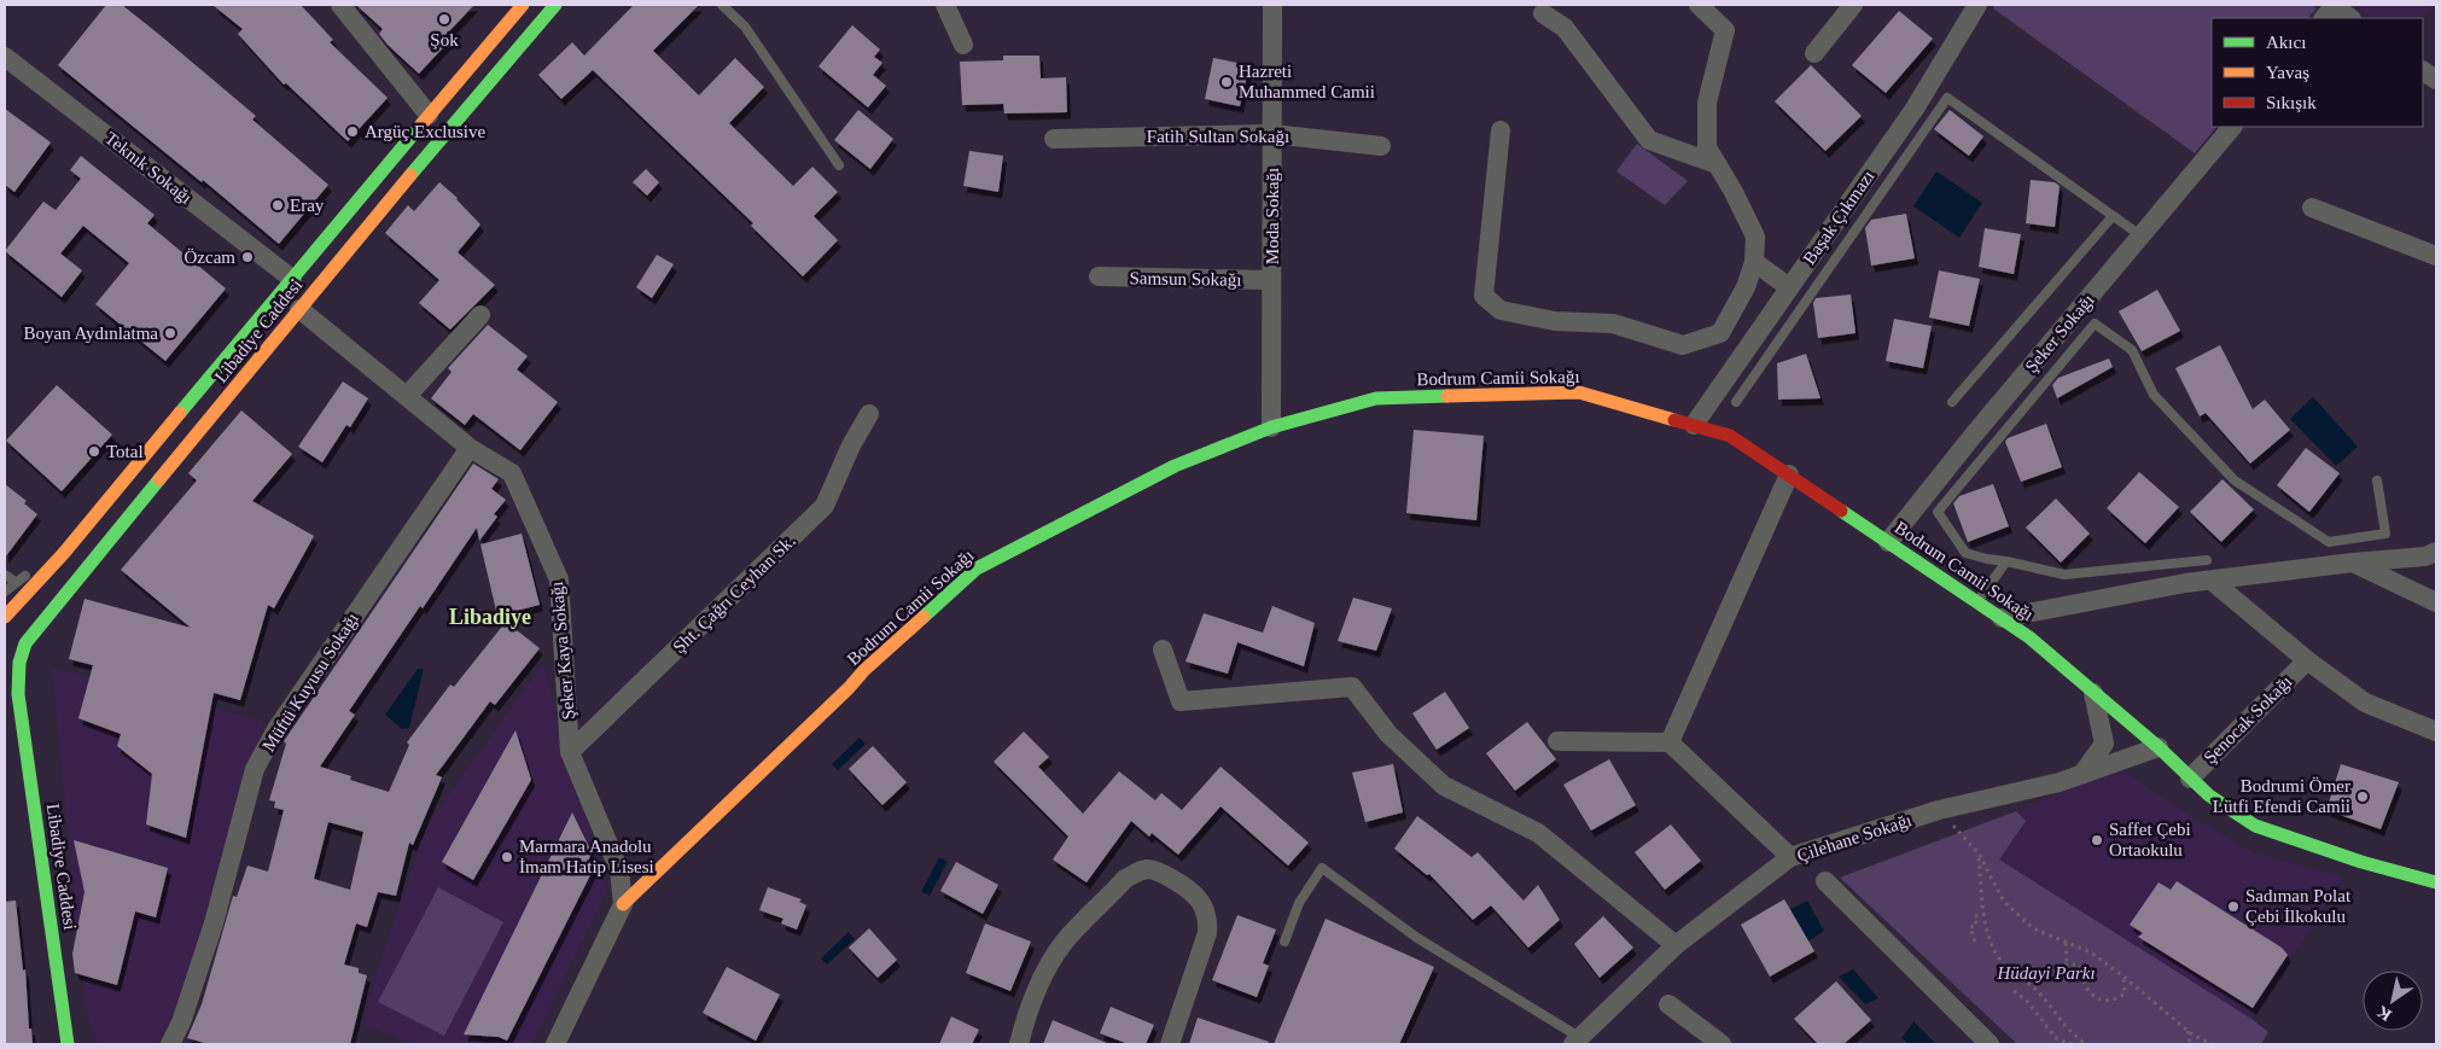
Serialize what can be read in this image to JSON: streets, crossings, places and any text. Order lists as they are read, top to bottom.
{
  "streets": {
    "street": [
      "Fatih Sultan Sokağı",
      "Teknık Sokağı",
      "Moda Sokağı",
      "Başak Çıkmazı",
      "Samsun Sokağı",
      "Libadiye Caddesi",
      "Şeker Sokağı",
      "Bodrum Camii Sokağı",
      "Şht. Çağrı Ceyhan Sk.",
      "Şeker Kaya Sokağı",
      "Müftü Kuyusu Sokağı",
      "Şenocak Sokağı",
      "Çilehane Sokağı"
    ]
  },
  "crossings": [
    ["Fatih Sultan Sokağı", "Moda Sokağı"],
    ["Teknık Sokağı", "Libadiye Caddesi"],
    ["Moda Sokağı", "Samsun Sokağı"],
    ["Moda Sokağı", "Bodrum Camii Sokağı"],
    ["Başak Çıkmazı", "Bodrum Camii Sokağı"],
    ["Libadiye Caddesi", "Şeker Kaya Sokağı"],
    ["Şeker Sokağı", "Bodrum Camii Sokağı"],
    ["Bodrum Camii Sokağı", "Şeker Kaya Sokağı"],
    ["Bodrum Camii Sokağı", "Şenocak Sokağı"],
    ["Bodrum Camii Sokağı", "Çilehane Sokağı"],
    ["Şht. Çağrı Ceyhan Sk.", "Şeker Kaya Sokağı"],
    ["Şeker Kaya Sokağı", "Müftü Kuyusu Sokağı"]
  ],
  "districts": ["Libadiye"],
  "parks": ["Hüdayi Parkı"],
  "places": [
    "Şok",
    "Hazreti Muhammed Camii",
    "Argüç Exclusive",
    "Eray",
    "Özcam",
    "Boyan Aydınlatma",
    "Total",
    "Bodrumi Ömer Lütfi Efendi Camii",
    "Saffet Çebi Ortaokulu",
    "Marmara Anadolu İmam Hatip Lisesi",
    "Sadıman Polat Çebi İlkokulu"
  ],
  "legend": ["Akıcı", "Yavaş", "Sıkışık"],
  "north": "bottom left"
}
